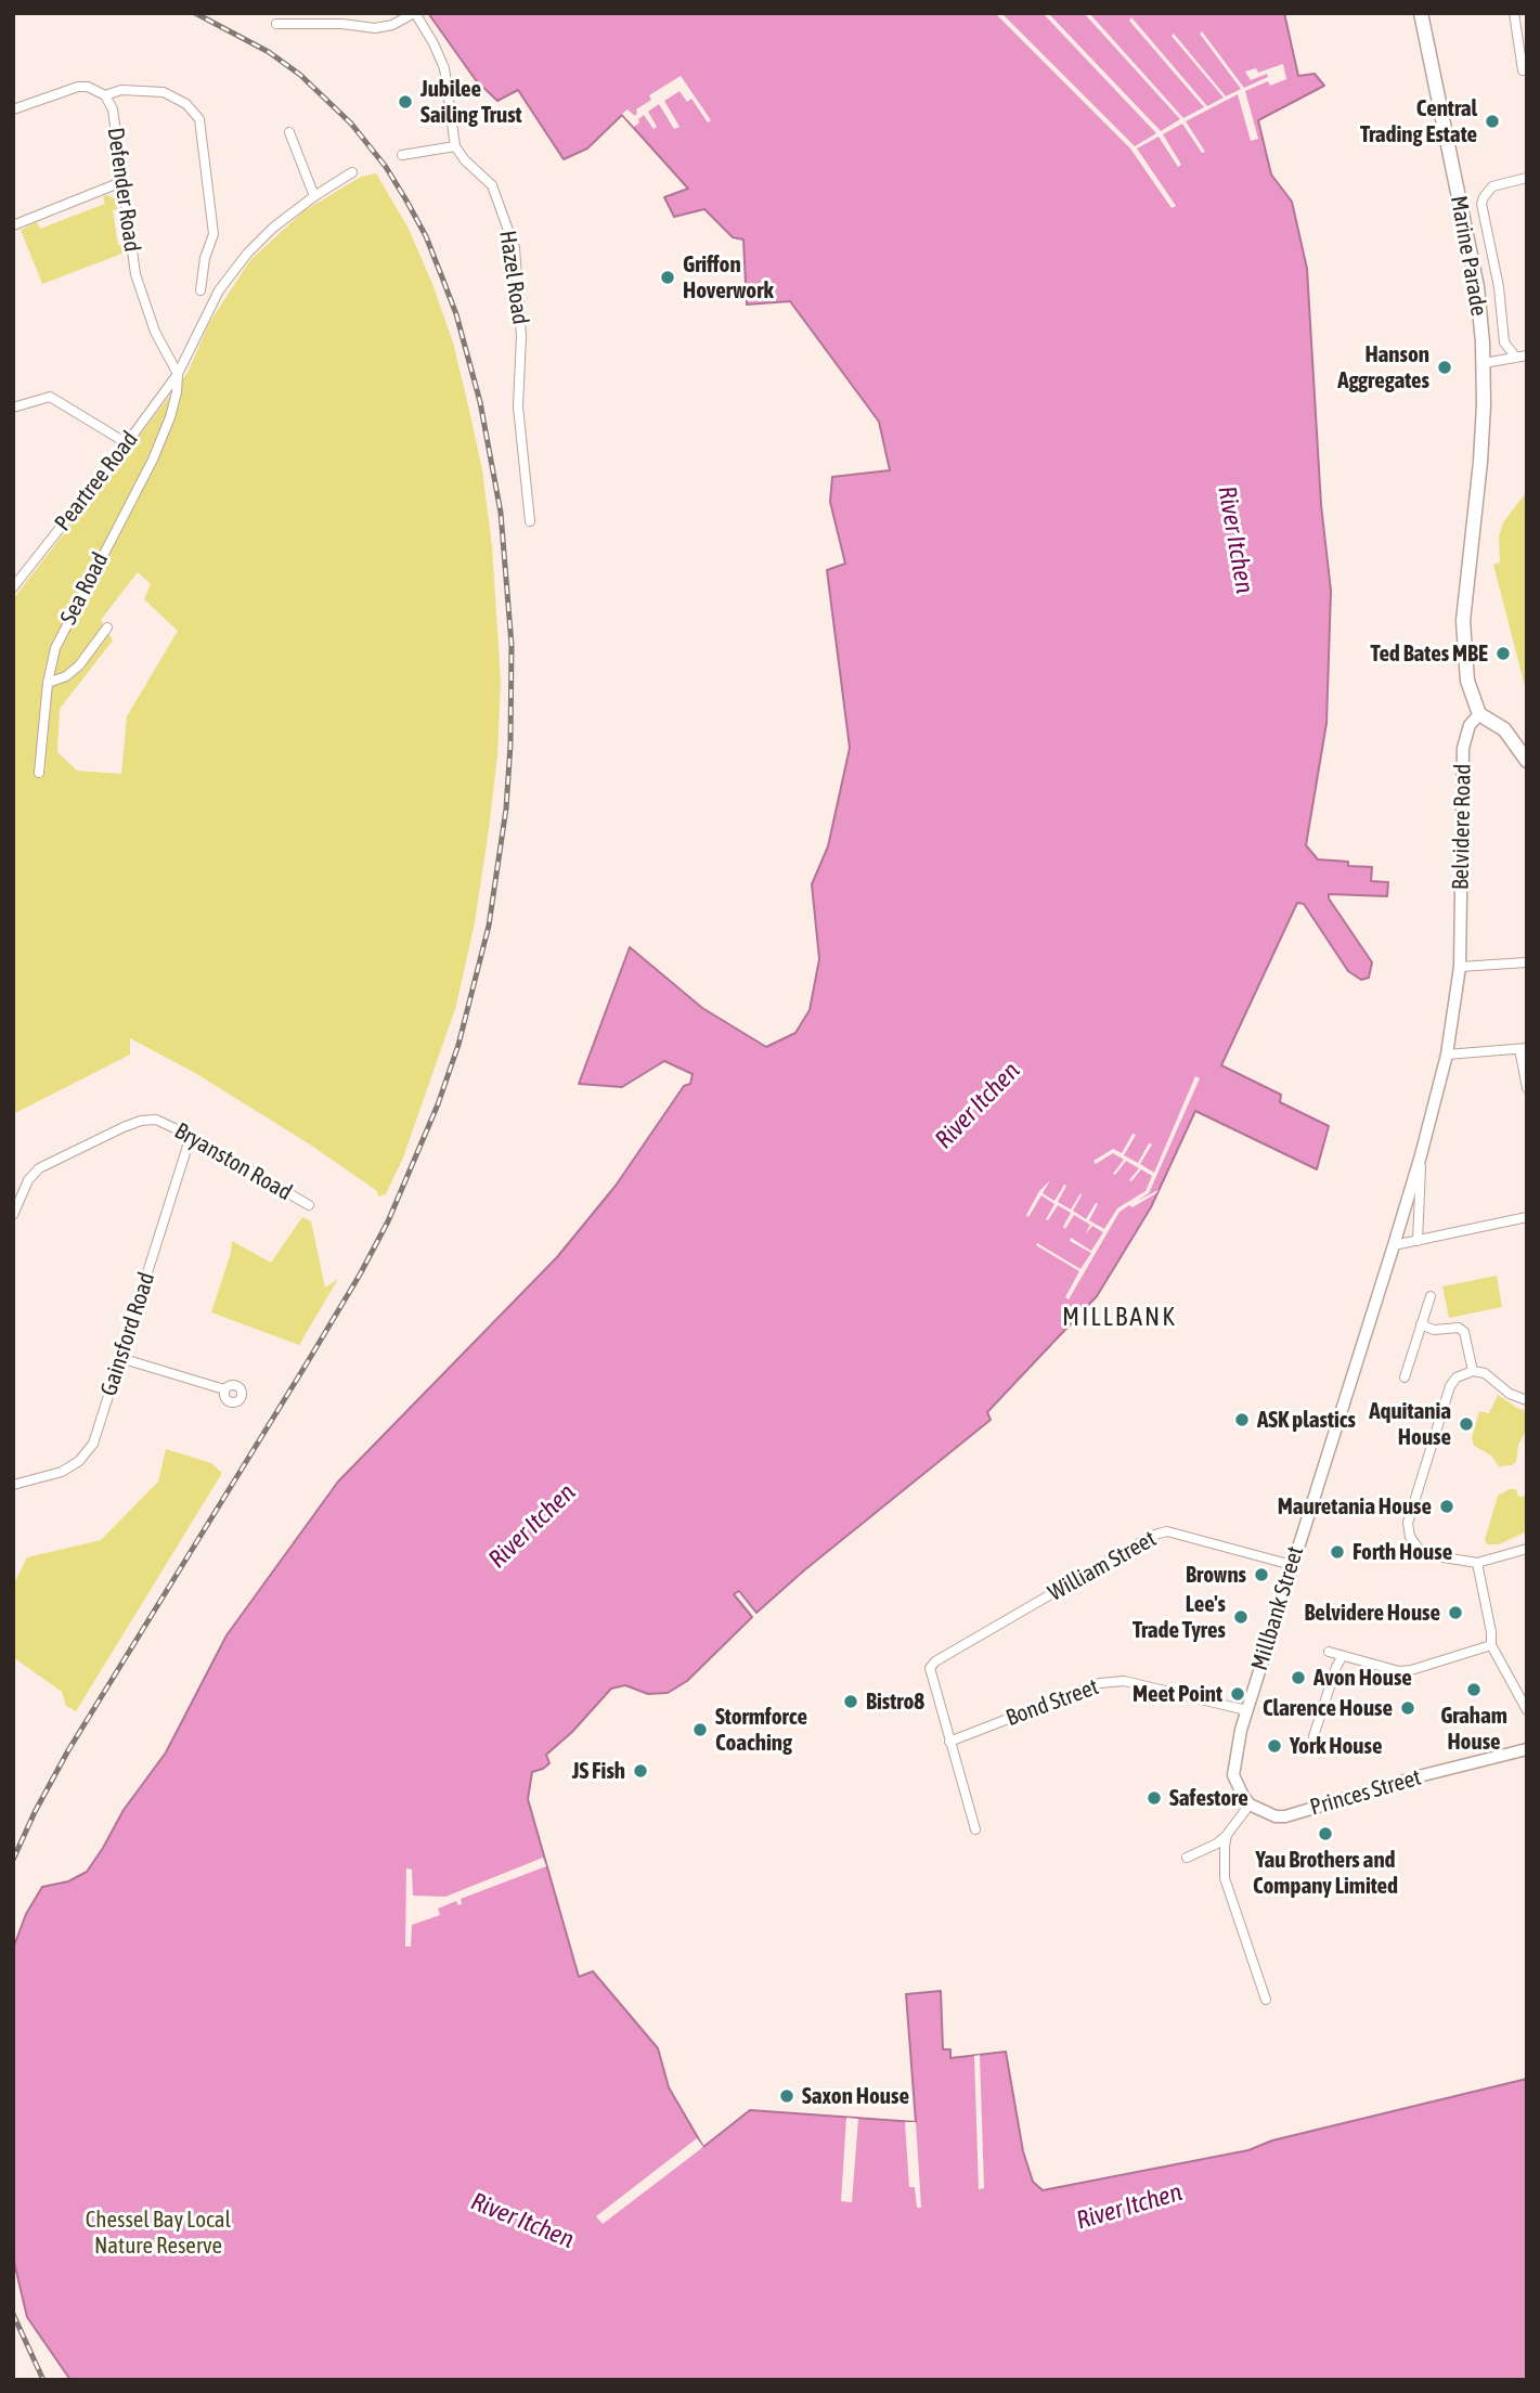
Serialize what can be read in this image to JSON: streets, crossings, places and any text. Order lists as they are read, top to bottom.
{
  "streets": {
    "main road": ["Marine Parade"],
    "street": [
      "Defender Road",
      "Hazel Road",
      "Peartree Road",
      "Sea Road",
      "Belvidere Road",
      "Bryanston Road",
      "Gainsford Road",
      "William Street",
      "Millbank Street",
      "Bond Street",
      "Princes Street"
    ]
  },
  "crossings": [
    ["Defender Road", "Peartree Road"],
    ["Defender Road", "Sea Road"],
    ["Marine Parade", "Belvidere Road"],
    ["Peartree Road", "Sea Road"],
    ["Belvidere Road", "Millbank Street"],
    ["Bryanston Road", "Gainsford Road"],
    ["William Street", "Millbank Street"],
    ["William Street", "Bond Street"],
    ["Millbank Street", "Bond Street"],
    ["Millbank Street", "Princes Street"]
  ],
  "districts": ["MILLBANK"],
  "water": ["River Itchen"],
  "parks": ["Chessel Bay Local Nature Reserve"],
  "places": [
    "Jubilee Sailing Trust",
    "Central Trading Estate",
    "Griffon Hoverwork",
    "Hanson Aggregates",
    "Ted Bates MBE",
    "ASK plastics",
    "Aquitania House",
    "Mauretania House",
    "Forth House",
    "Browns",
    "Belvidere House",
    "Lee's Trade Tyres",
    "Avon House",
    "Graham House",
    "Meet Point",
    "Bistro8",
    "Clarence House",
    "Stormforce Coaching",
    "York House",
    "JS Fish",
    "Safestore",
    "Yau Brothers and Company Limited",
    "Saxon House"
  ]
}
